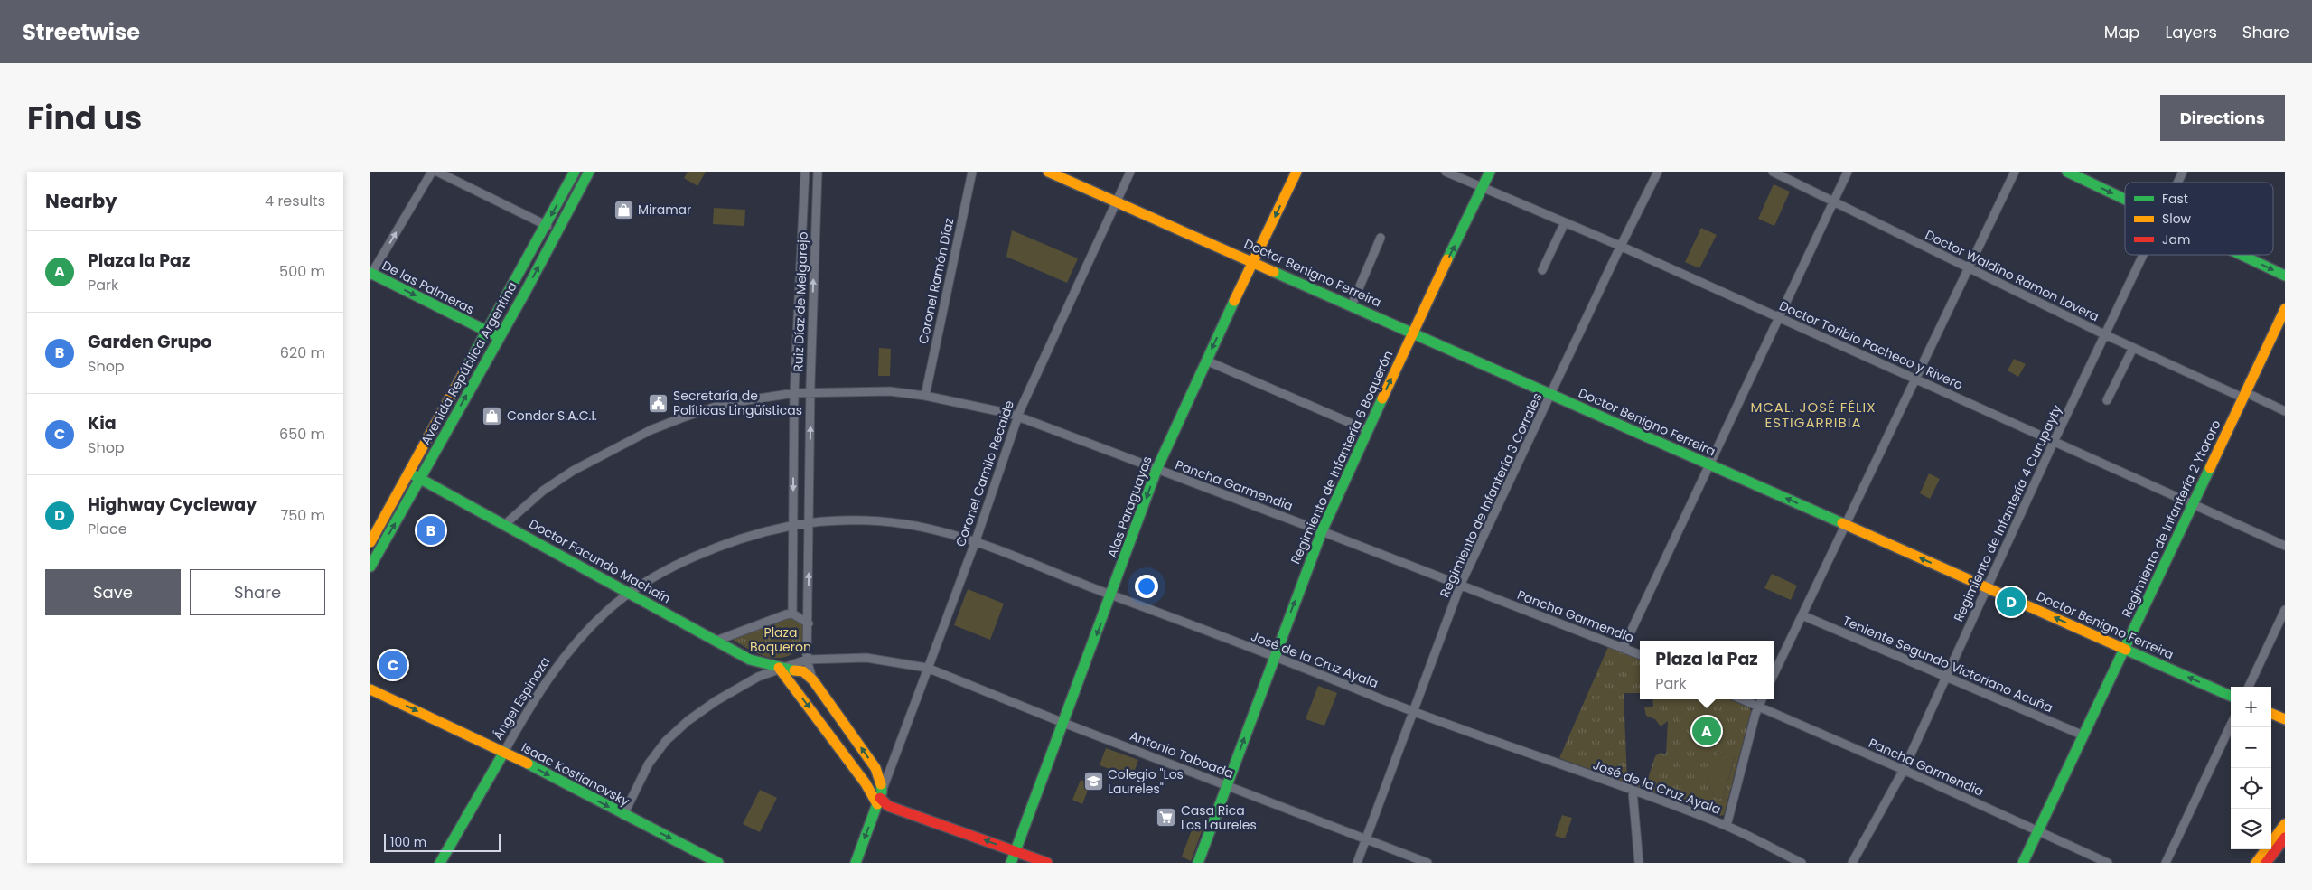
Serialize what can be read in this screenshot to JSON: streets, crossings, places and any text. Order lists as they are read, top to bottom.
{
  "streets": {
    "main road": [
      "Doctor Benigno Ferreira",
      "De las Palmeras",
      "Avenida República Argentina",
      "Regimiento de Infantería 6 Boquerón",
      "Coronel Camilo Recalde",
      "Alas Paraguayas",
      "Regimiento de Infantería 2 Ytororo",
      "Doctor Facundo Machaín",
      "Ángel Espinoza",
      "Isaac Kostianovsky"
    ],
    "street": [
      "Doctor Waldino Ramon Lovera",
      "Coronel Ramón Díaz",
      "Ruiz Díaz de Melgarejo",
      "Doctor Toribio Pacheco y Rivero",
      "Pancha Garmendia",
      "Regimiento de Infantería 3 Corrales",
      "Regimiento de Infantería 4 Curupayty",
      "José de la Cruz Ayala",
      "Teniente Segundo Victoriano Acuña",
      "Antonio Taboada"
    ]
  },
  "crossings": [
    ["Doctor Benigno Ferreira", "Regimiento de Infantería 6 Boquerón"],
    ["Doctor Benigno Ferreira", "Coronel Camilo Recalde"],
    ["Doctor Benigno Ferreira", "Regimiento de Infantería 3 Corrales"],
    ["Doctor Benigno Ferreira", "Alas Paraguayas"],
    ["Doctor Benigno Ferreira", "Regimiento de Infantería 4 Curupayty"],
    ["Doctor Benigno Ferreira", "Regimiento de Infantería 2 Ytororo"],
    ["Doctor Waldino Ramon Lovera", "Regimiento de Infantería 4 Curupayty"],
    ["Doctor Waldino Ramon Lovera", "Regimiento de Infantería 2 Ytororo"],
    ["Coronel Ramón Díaz", "Pancha Garmendia"],
    ["De las Palmeras", "Avenida República Argentina"],
    ["Ruiz Díaz de Melgarejo", "Pancha Garmendia"],
    ["Ruiz Díaz de Melgarejo", "Doctor Facundo Machaín"],
    ["Ruiz Díaz de Melgarejo", "José de la Cruz Ayala"],
    ["Ruiz Díaz de Melgarejo", "Ángel Espinoza"],
    ["Ruiz Díaz de Melgarejo", "Antonio Taboada"],
    ["Doctor Toribio Pacheco y Rivero", "Regimiento de Infantería 6 Boquerón"],
    ["Doctor Toribio Pacheco y Rivero", "Regimiento de Infantería 3 Corrales"],
    ["Doctor Toribio Pacheco y Rivero", "Regimiento de Infantería 4 Curupayty"],
    ["Doctor Toribio Pacheco y Rivero", "Regimiento de Infantería 2 Ytororo"],
    ["Avenida República Argentina", "Doctor Facundo Machaín"],
    ["Regimiento de Infantería 6 Boquerón", "Pancha Garmendia"],
    ["Regimiento de Infantería 6 Boquerón", "José de la Cruz Ayala"],
    ["Regimiento de Infantería 6 Boquerón", "Antonio Taboada"],
    ["Coronel Camilo Recalde", "Pancha Garmendia"],
    ["Coronel Camilo Recalde", "Doctor Facundo Machaín"],
    ["Coronel Camilo Recalde", "José de la Cruz Ayala"],
    ["Coronel Camilo Recalde", "Antonio Taboada"],
    ["Pancha Garmendia", "Regimiento de Infantería 3 Corrales"],
    ["Pancha Garmendia", "Alas Paraguayas"],
    ["Pancha Garmendia", "Regimiento de Infantería 4 Curupayty"],
    ["Pancha Garmendia", "Regimiento de Infantería 2 Ytororo"],
    ["Pancha Garmendia", "Doctor Facundo Machaín"],
    ["Regimiento de Infantería 3 Corrales", "José de la Cruz Ayala"],
    ["Regimiento de Infantería 3 Corrales", "Antonio Taboada"],
    ["Alas Paraguayas", "José de la Cruz Ayala"],
    ["Alas Paraguayas", "Antonio Taboada"],
    ["Regimiento de Infantería 4 Curupayty", "Teniente Segundo Victoriano Acuña"],
    ["Regimiento de Infantería 2 Ytororo", "Teniente Segundo Victoriano Acuña"],
    ["Doctor Facundo Machaín", "Ángel Espinoza"],
    ["Doctor Facundo Machaín", "Antonio Taboada"],
    ["José de la Cruz Ayala", "Ángel Espinoza"],
    ["Ángel Espinoza", "Isaac Kostianovsky"],
    ["Antonio Taboada", "Isaac Kostianovsky"]
  ],
  "one_way": [
    "Doctor Benigno Ferreira",
    "De las Palmeras",
    "Regimiento de Infantería 6 Boquerón",
    "Alas Paraguayas",
    "Isaac Kostianovsky"
  ],
  "districts": ["MCAL. JOSÉ FÉLIX ESTIGARRIBIA"],
  "parks": ["Plaza Boqueron"],
  "places": {
    "shop": ["Miramar", "Condor S.A.C.I."],
    "public building": ["Secretaría de Políticas Lingüísticas"],
    "school or university": ["Colegio \"Los Laureles\""],
    "supermarket": ["Casa Rica Los Laureles"]
  },
  "legend": ["Fast", "Slow", "Jam"],
  "scale_bar": "100 m",
  "page": {
    "header": "Streetwise",
    "nav": ["Map", "Layers", "Share"],
    "title": "Find us",
    "buttons": [
      "Directions",
      ["Save", "Share"]
    ],
    "heading": ["Nearby", "4 results"],
    "list": [
      {
        "mark": "A",
        "name": "Plaza la Paz",
        "note": "Park",
        "value": "500 m"
      },
      {
        "mark": "B",
        "name": "Garden Grupo",
        "note": "Shop",
        "value": "620 m"
      },
      {
        "mark": "C",
        "name": "Kia",
        "note": "Shop",
        "value": "650 m"
      },
      {
        "mark": "D",
        "name": "Highway Cycleway",
        "note": "Place",
        "value": "750 m"
      }
    ],
    "pins": [
      "B",
      "D",
      "C",
      "A"
    ],
    "popup": ["Plaza la Paz", "Park"],
    "map_buttons": ["+", "−"],
    "scale": "100 m"
  }
}
